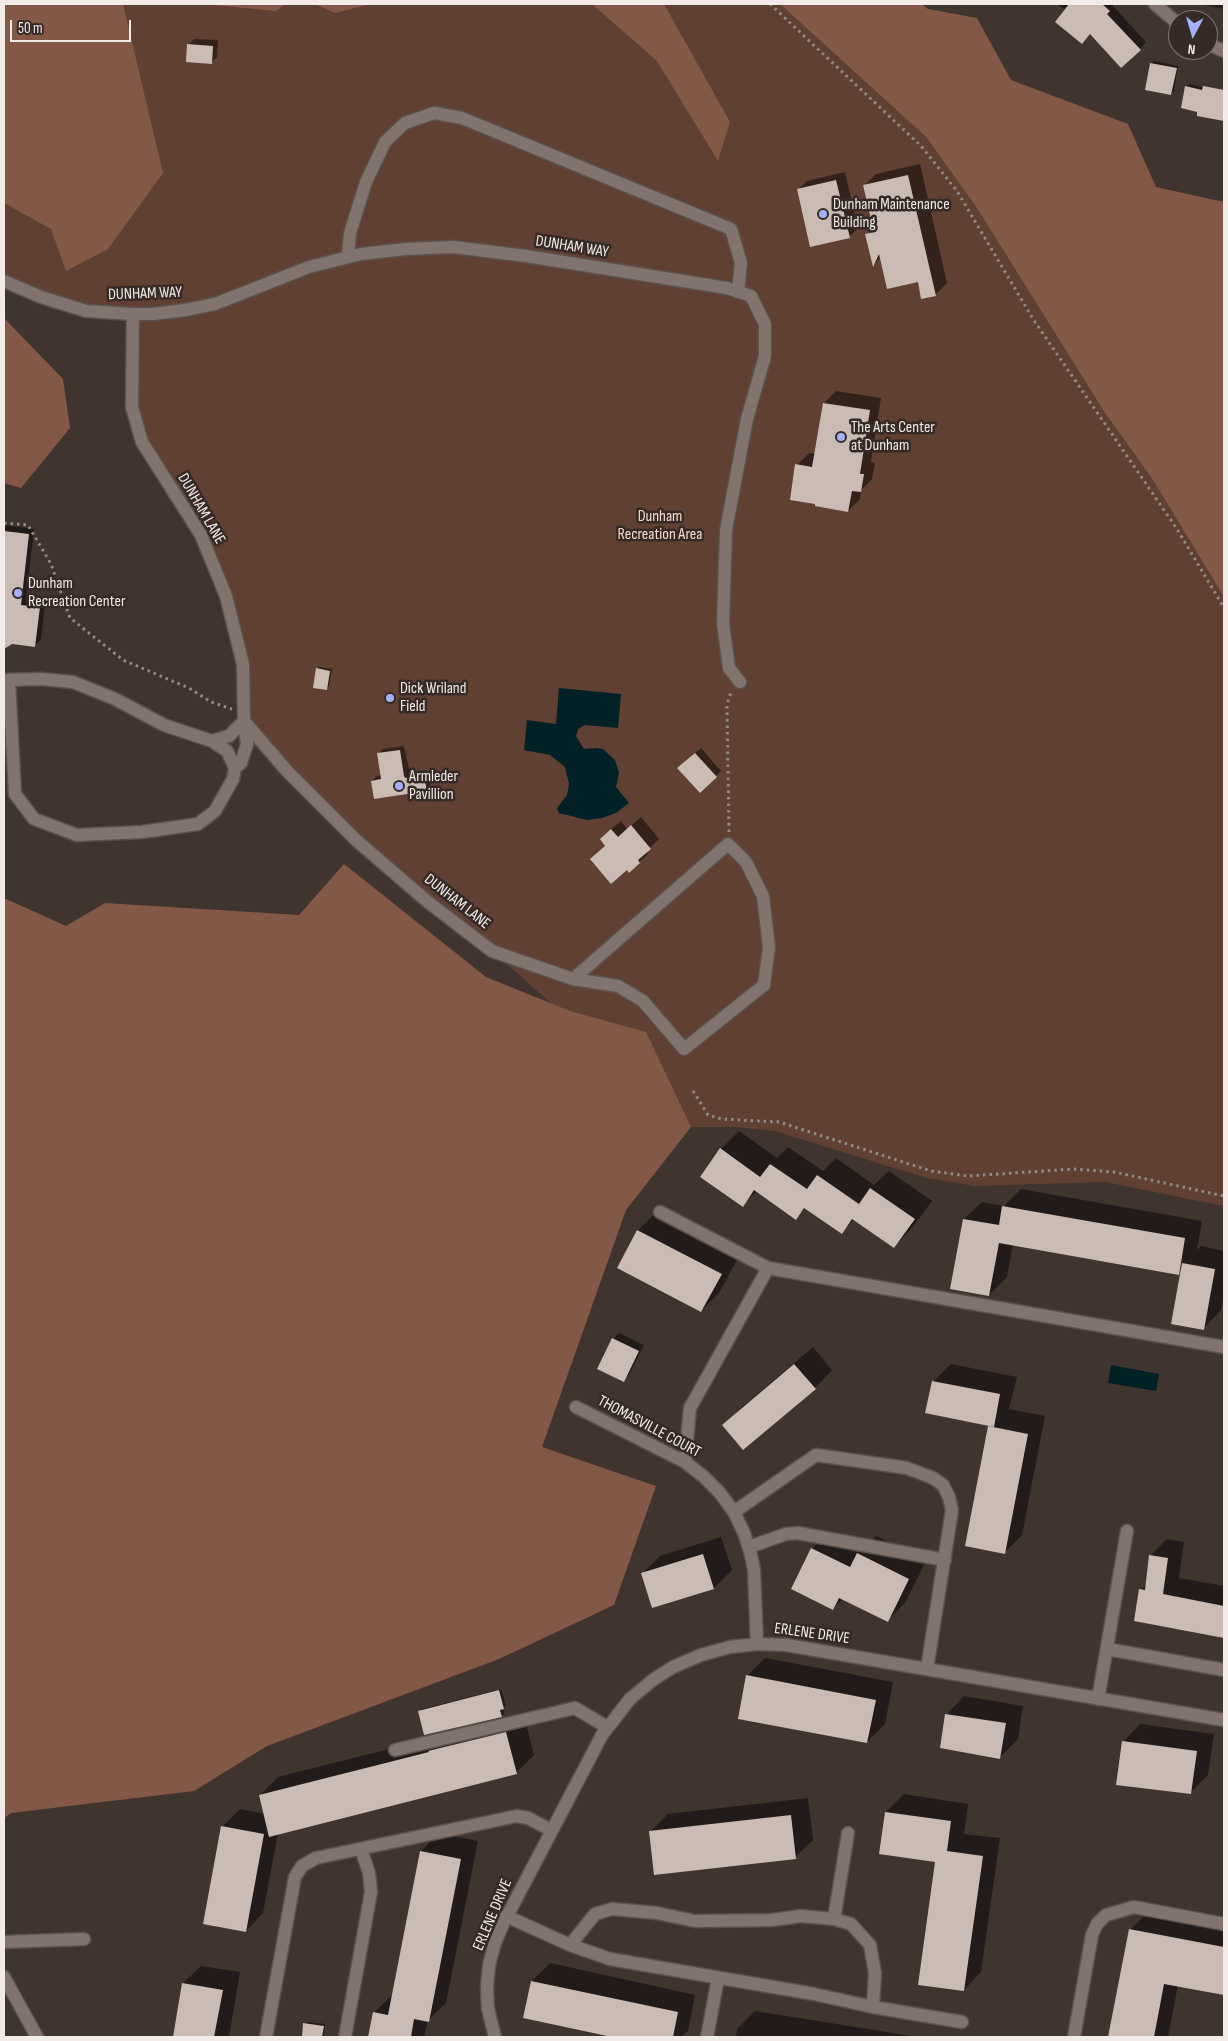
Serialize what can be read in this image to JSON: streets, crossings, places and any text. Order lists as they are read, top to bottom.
{
  "streets": {
    "street": [
      "DUNHAM WAY",
      "DUNHAM LANE",
      "THOMASVILLE COURT",
      "ERLENE DRIVE"
    ]
  },
  "crossings": [
    ["DUNHAM WAY", "DUNHAM LANE"],
    ["THOMASVILLE COURT", "ERLENE DRIVE"]
  ],
  "parks": ["Dunham Recreation Area"],
  "places": [
    "Dunham Maintenance Building",
    "The Arts Center at Dunham",
    "Dunham Recreation Center",
    "Dick Wriland Field",
    "Armleder Pavillion"
  ],
  "scale_bar": "50 m",
  "north": "bottom"
}
